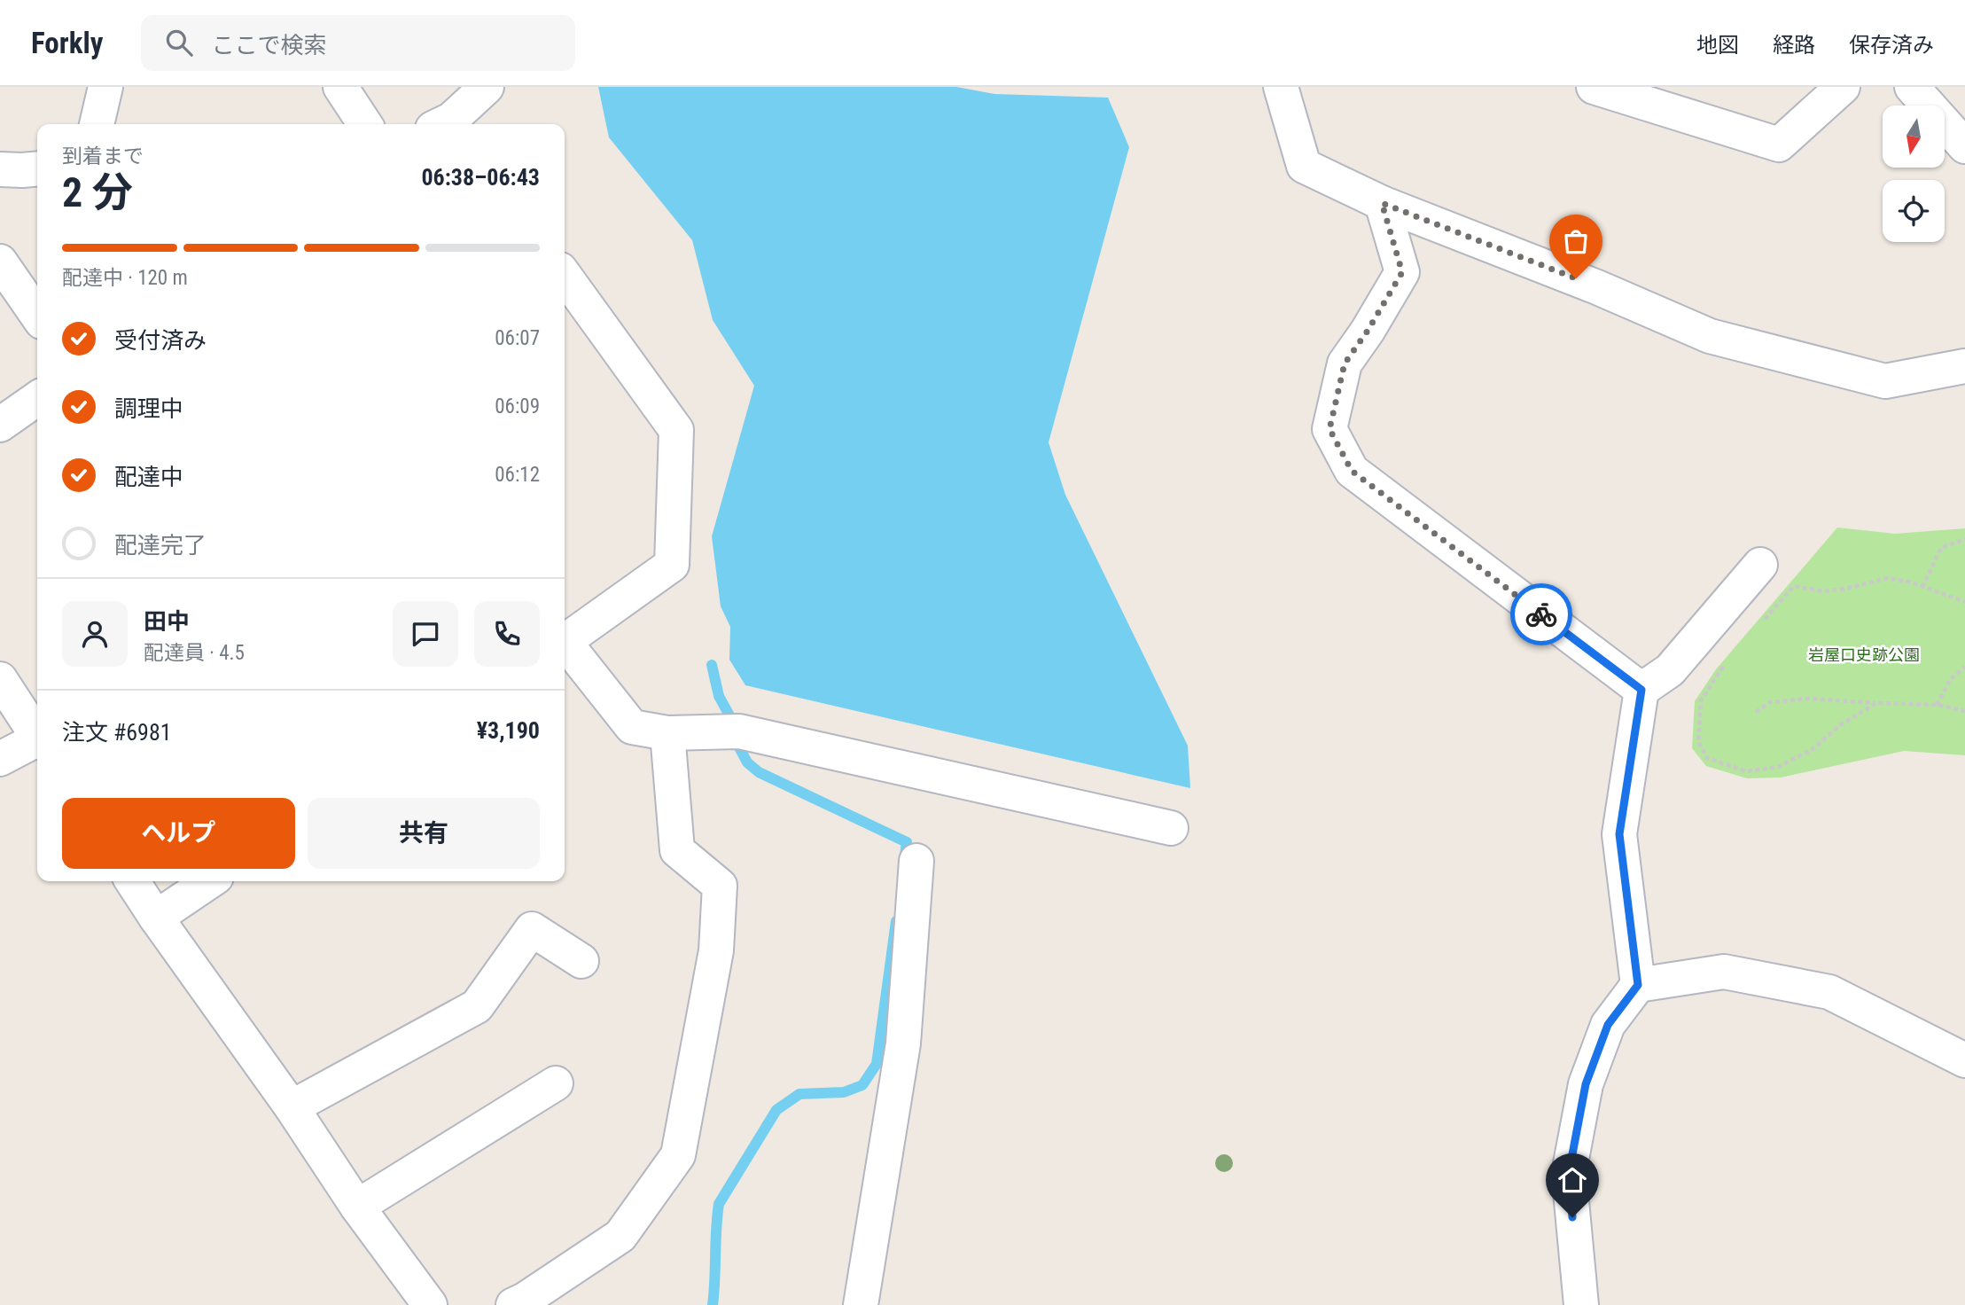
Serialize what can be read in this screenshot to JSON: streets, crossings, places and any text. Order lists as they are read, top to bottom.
{
  "parks": ["岩屋口史跡公園"],
  "north": "bottom",
  "page": {
    "header": "Forkly",
    "search": "ここで検索",
    "nav": ["地図", "経路", "保存済み"],
    "heading": ["2 分", "到着まで", "06:38–06:43"],
    "panel": [
      "田中",
      "配達員 · 4.5",
      "注文 #6981",
      "¥3,190"
    ],
    "bar": "配達中 · 120 m",
    "list": [
      ["受付済み", "06:07"],
      ["調理中", "06:09"],
      ["配達中", "06:12"],
      "配達完了"
    ],
    "buttons": ["ヘルプ", "共有"]
  }
}
